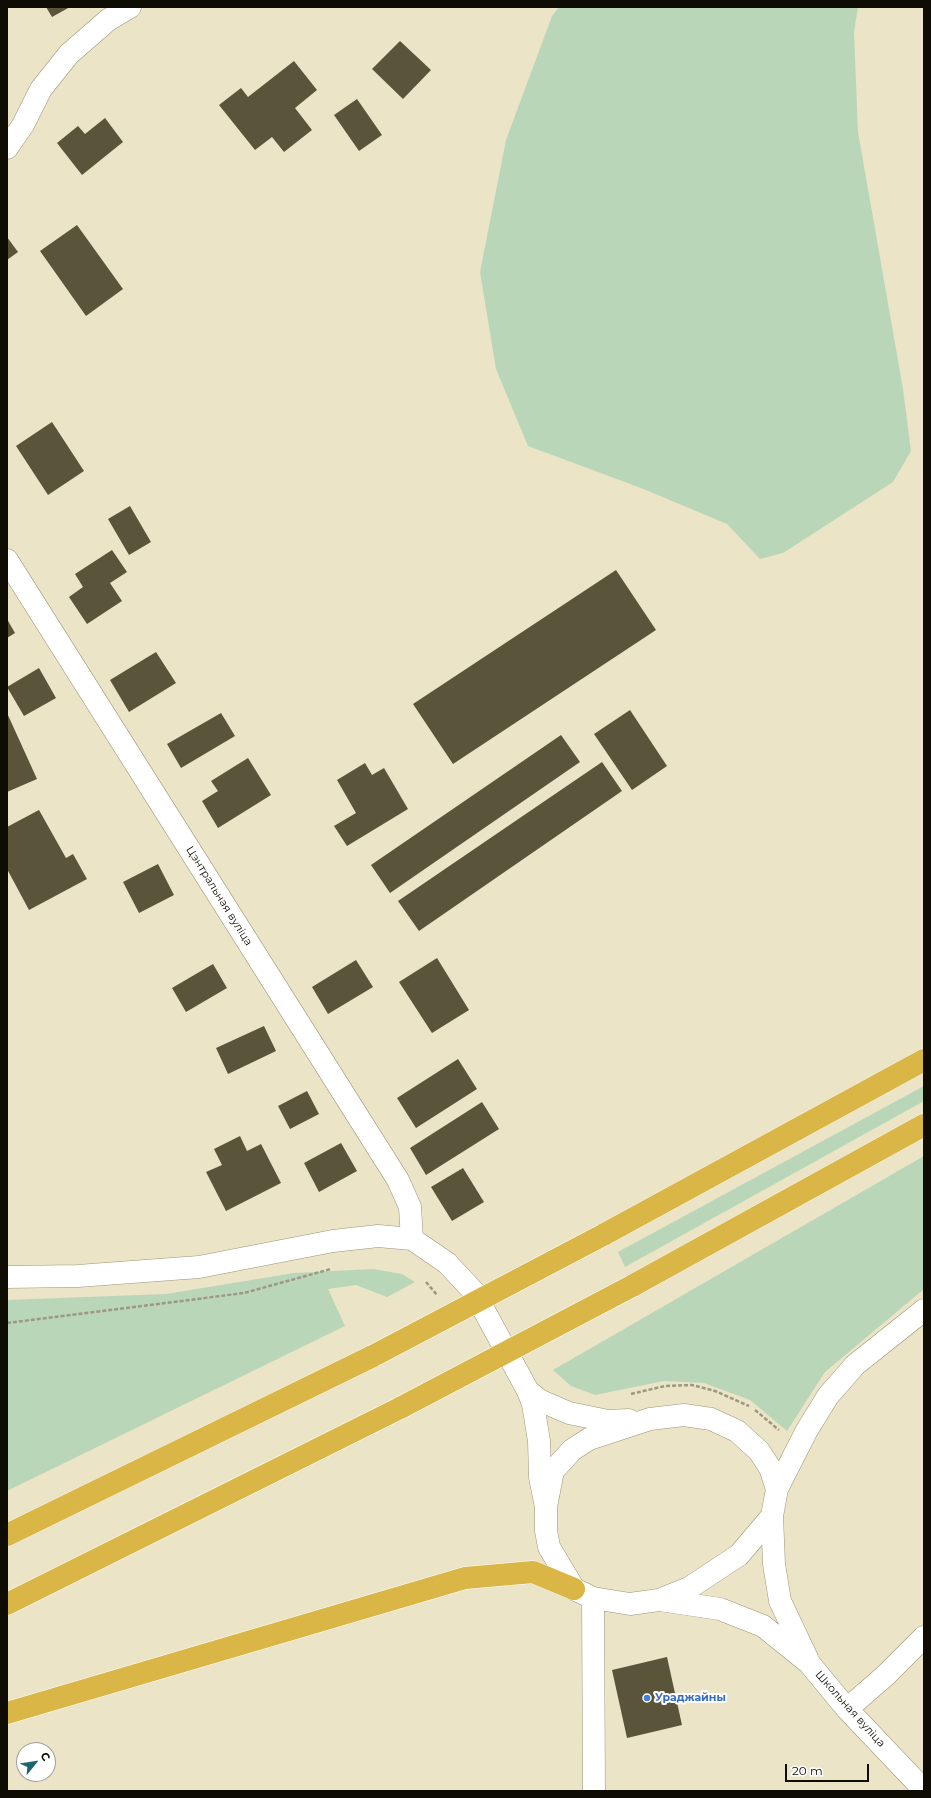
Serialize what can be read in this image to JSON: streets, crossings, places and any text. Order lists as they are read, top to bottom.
{
  "streets": {
    "street": ["Цэнтральная вуліца", "Школьная вуліца"]
  },
  "places": ["Ураджайны"],
  "scale_bar": "20 m",
  "north": "top right"
}
